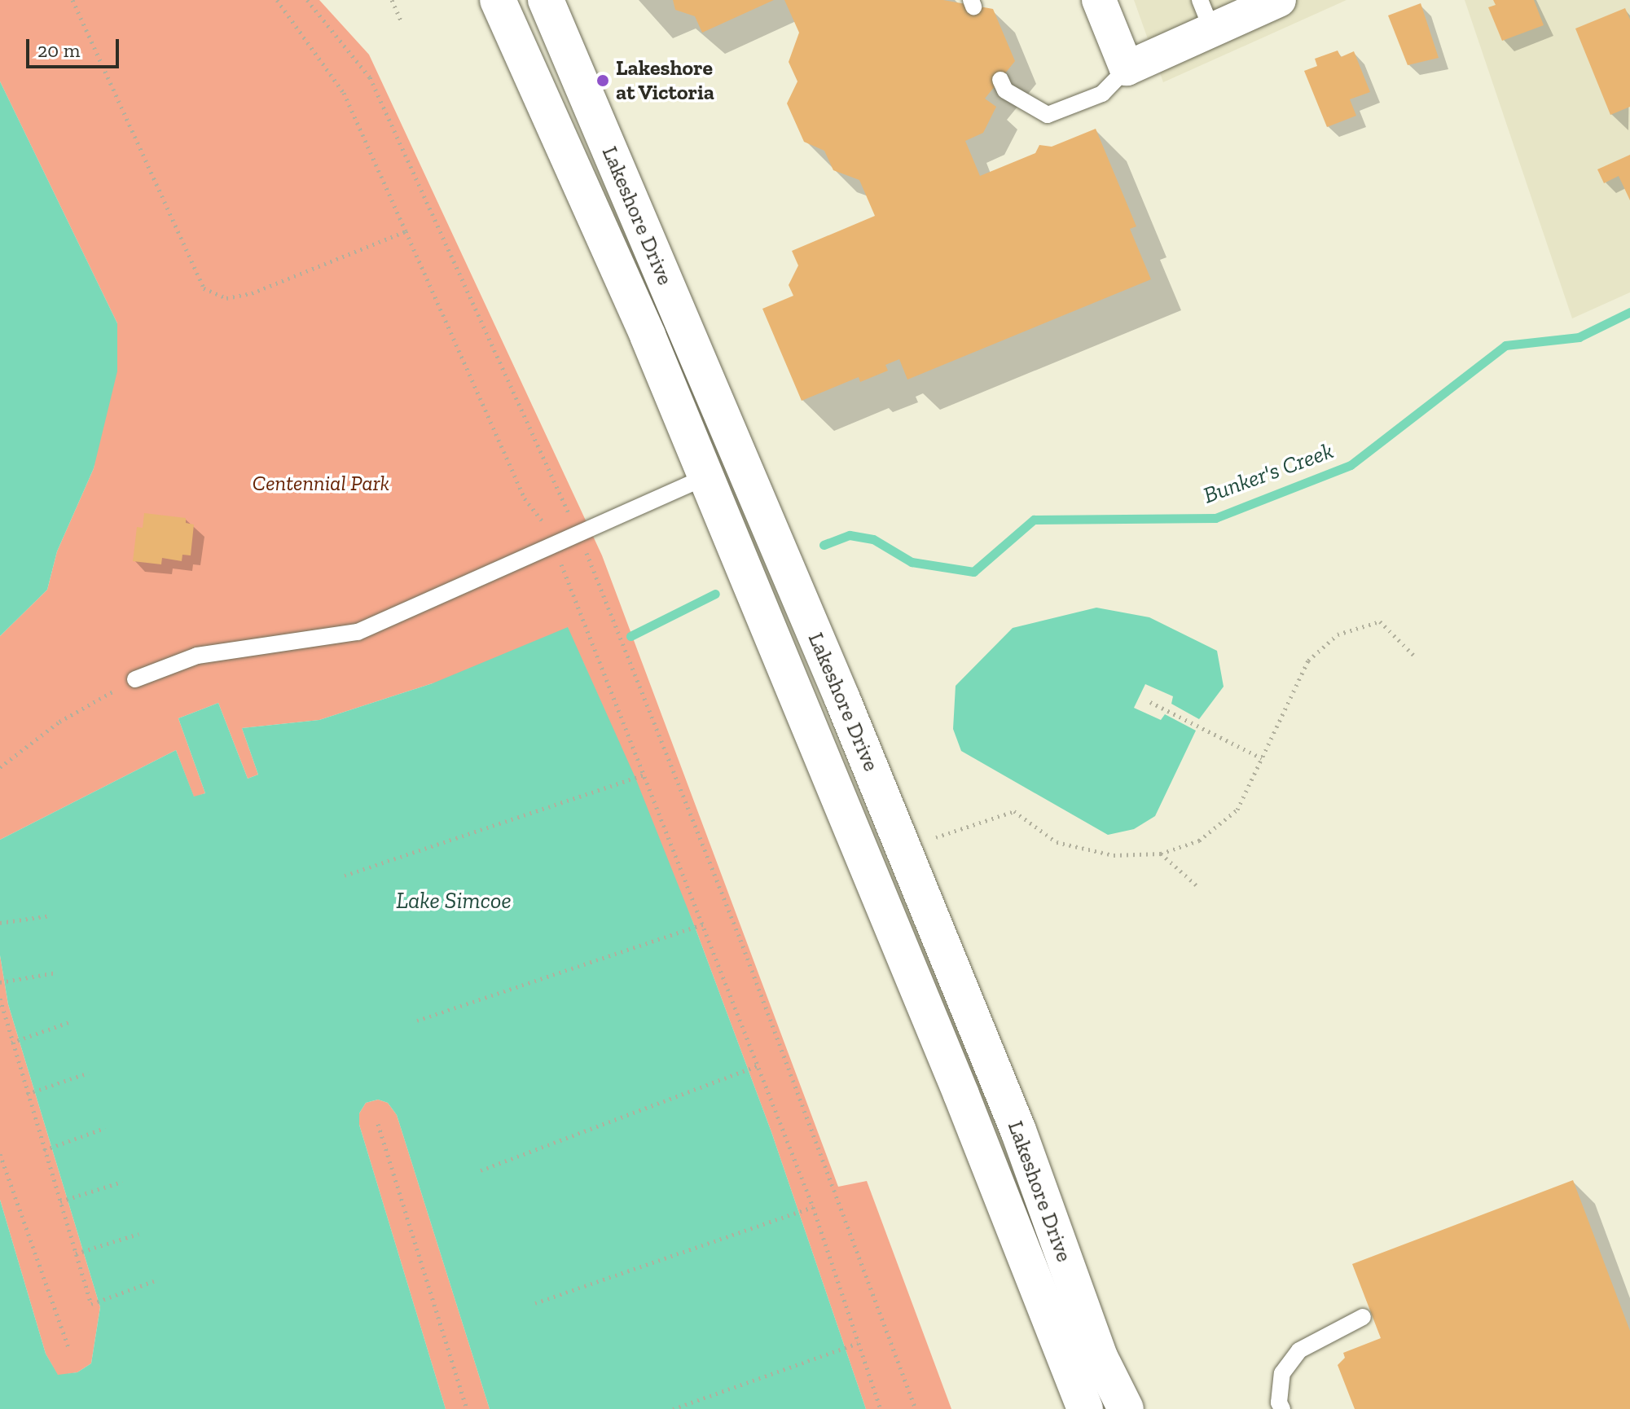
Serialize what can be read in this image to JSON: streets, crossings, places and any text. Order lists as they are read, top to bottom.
{
  "streets": {
    "main road": ["Lakeshore Drive"]
  },
  "water": ["Bunker's Creek", "Lake Simcoe"],
  "parks": ["Centennial Park"],
  "places": ["Lakeshore at Victoria"],
  "scale_bar": "20 m"
}
